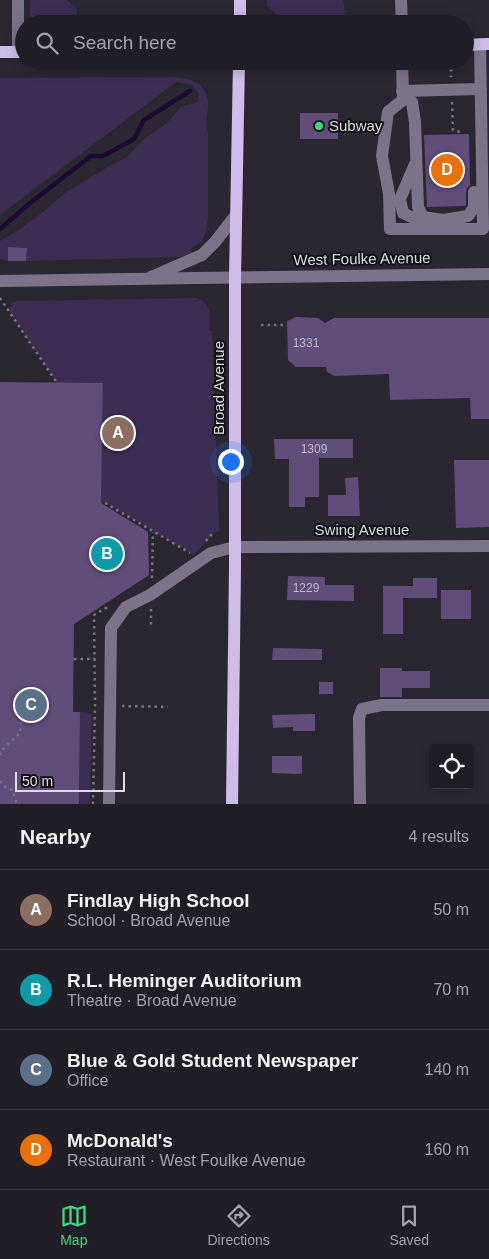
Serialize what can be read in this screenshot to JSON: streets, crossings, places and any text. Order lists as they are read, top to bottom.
{
  "streets": {
    "main road": ["Broad Avenue"],
    "street": ["West Foulke Avenue", "Swing Avenue"]
  },
  "crossings": [
    ["West Foulke Avenue", "Broad Avenue"],
    ["Broad Avenue", "Swing Avenue"]
  ],
  "places": ["Subway"],
  "house_numbers": ["1331", "1309", "1229"],
  "scale_bar": "50 m",
  "page": {
    "search": "Search here",
    "pins": [
      "D",
      "A",
      "B",
      "C"
    ],
    "scale": "50 m",
    "heading": ["Nearby", "4 results"],
    "list": [
      {
        "mark": "A",
        "name": "Findlay High School",
        "note": "School · Broad Avenue",
        "value": "50 m"
      },
      {
        "mark": "B",
        "name": "R.L. Heminger Auditorium",
        "note": "Theatre · Broad Avenue",
        "value": "70 m"
      },
      {
        "mark": "C",
        "name": "Blue & Gold Student Newspaper",
        "note": "Office",
        "value": "140 m"
      },
      {
        "mark": "D",
        "name": "McDonald's",
        "note": "Restaurant · West Foulke Avenue",
        "value": "160 m"
      }
    ],
    "nav": ["Map", "Directions", "Saved"]
  }
}
